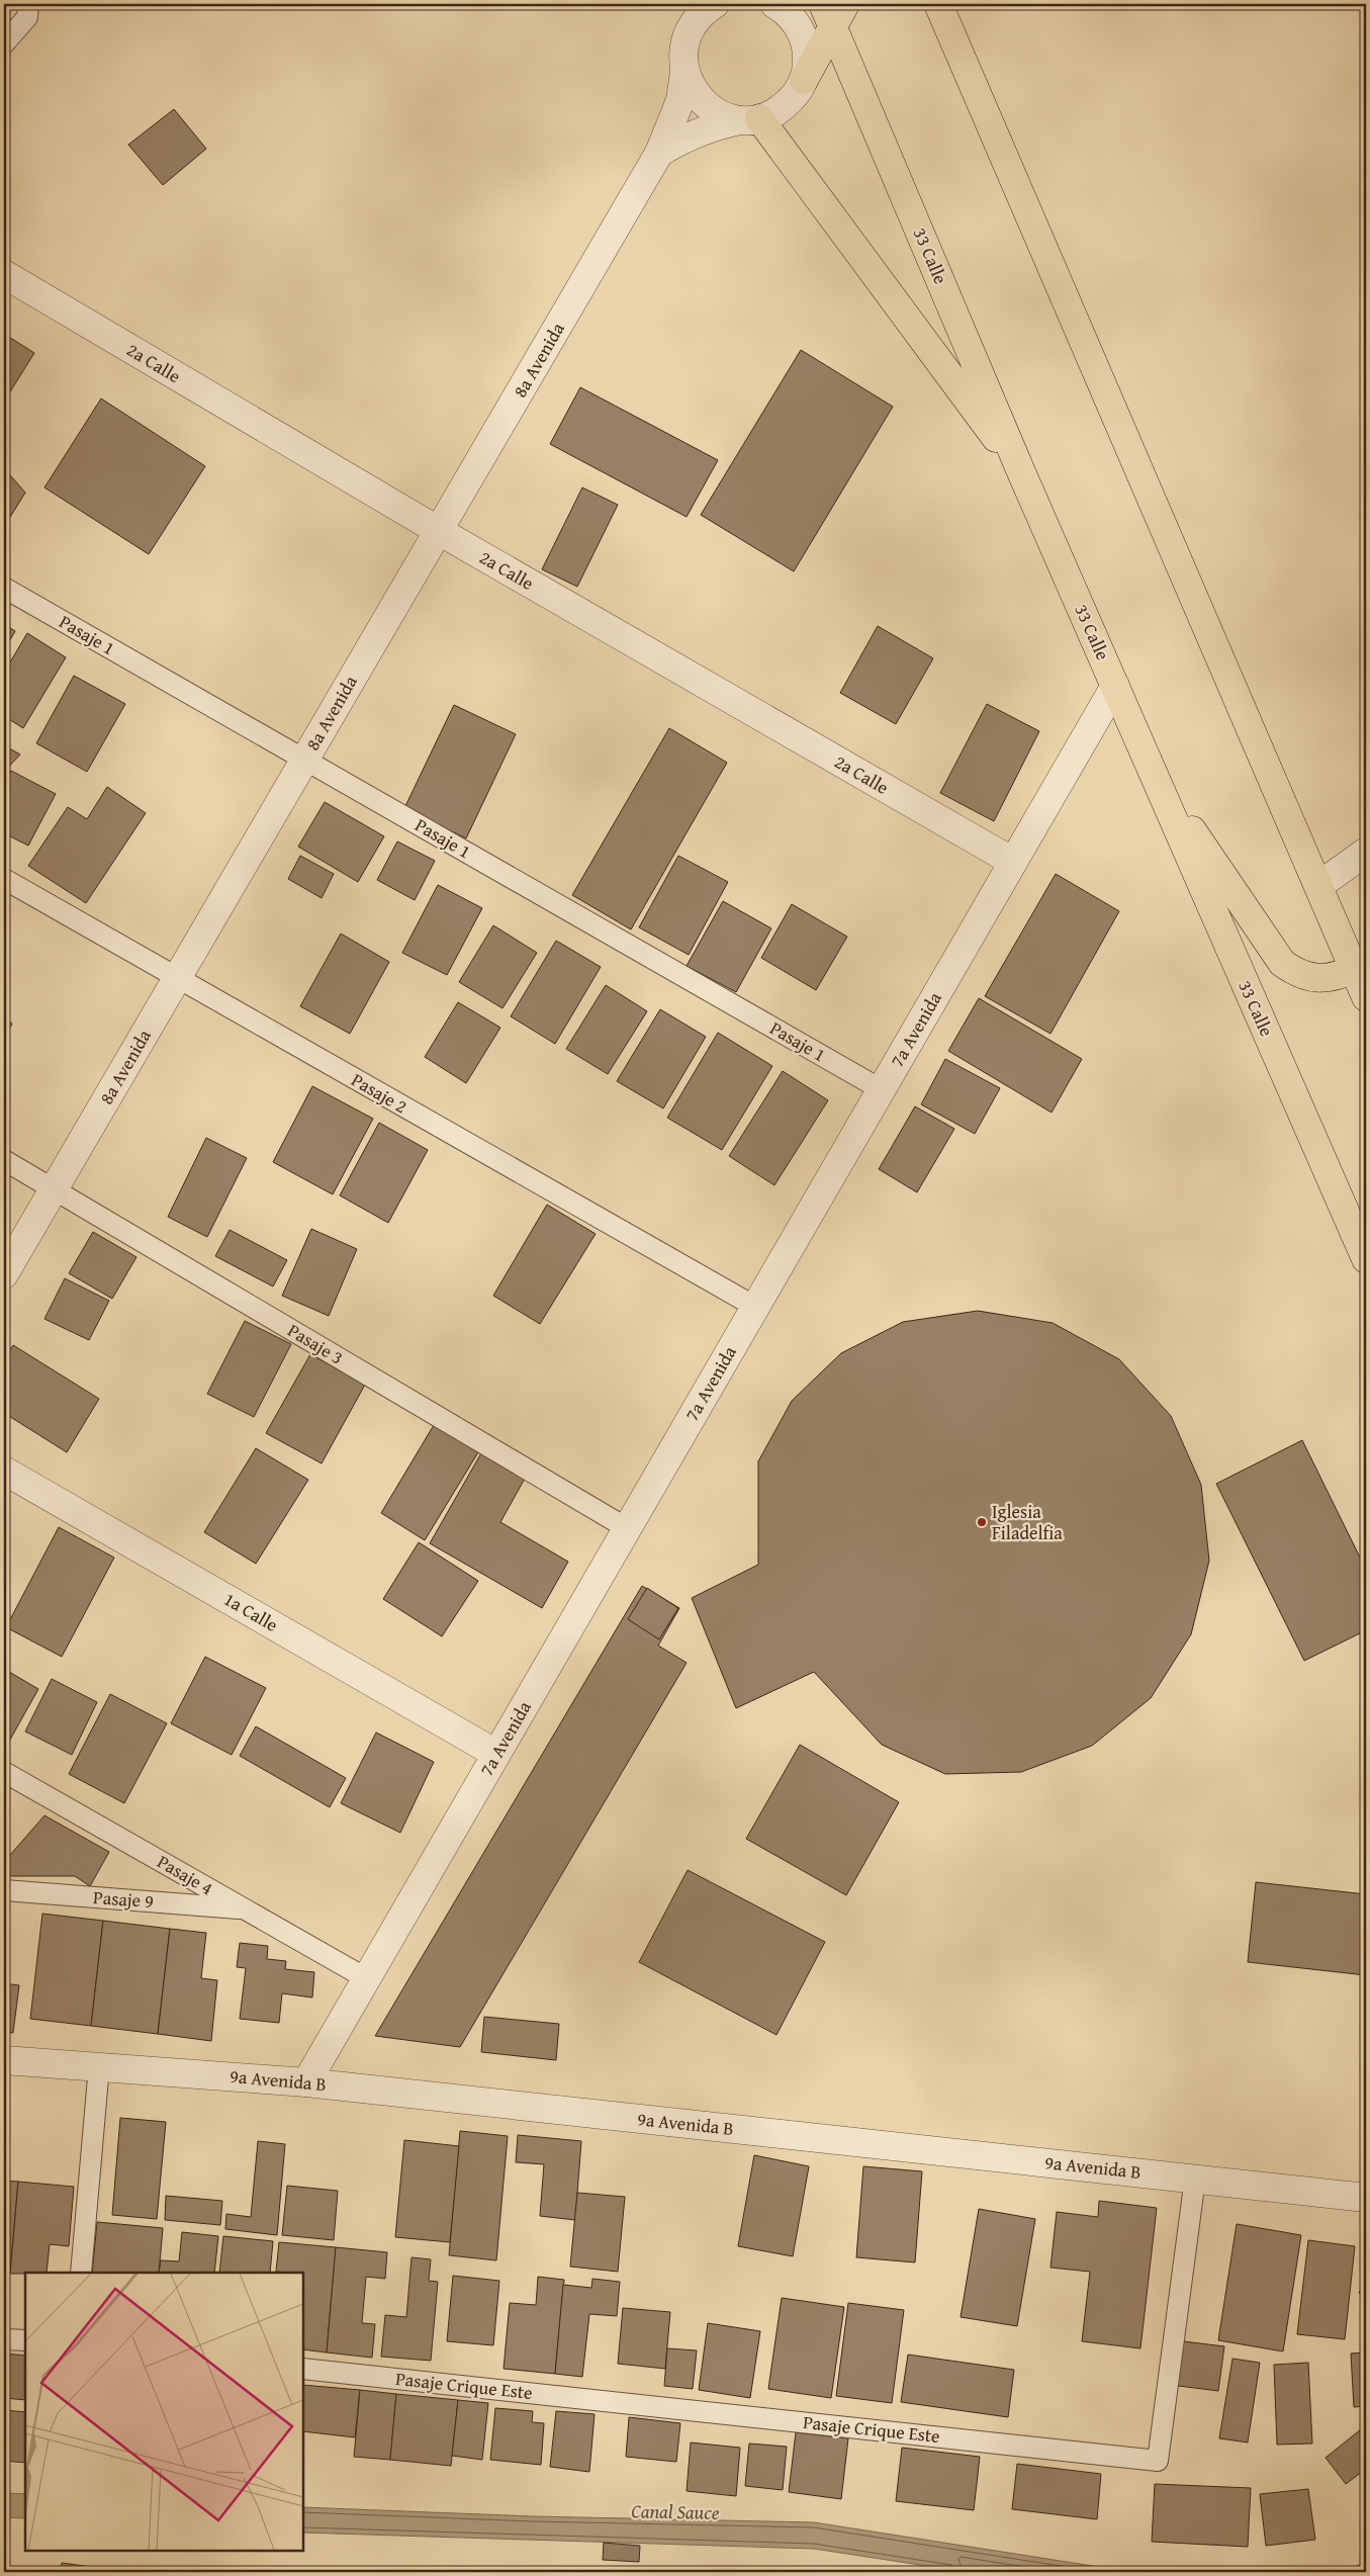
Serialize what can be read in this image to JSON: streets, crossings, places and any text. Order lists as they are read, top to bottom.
{
  "streets": {
    "main road": ["33 Calle"],
    "street": [
      "8a Avenida",
      "2a Calle",
      "7a Avenida",
      "1a Calle",
      "9a Avenida B"
    ],
    "lane": [
      "Pasaje 1",
      "Pasaje 2",
      "Pasaje 3",
      "Pasaje 4",
      "Pasaje 9",
      "Pasaje Crique Este"
    ]
  },
  "crossings": [
    ["33 Calle", "7a Avenida"],
    ["8a Avenida", "2a Calle"],
    ["8a Avenida", "Pasaje 1"],
    ["8a Avenida", "Pasaje 2"],
    ["8a Avenida", "Pasaje 3"],
    ["2a Calle", "7a Avenida"],
    ["Pasaje 1", "7a Avenida"],
    ["7a Avenida", "Pasaje 2"],
    ["7a Avenida", "Pasaje 3"],
    ["7a Avenida", "1a Calle"],
    ["7a Avenida", "Pasaje 4"],
    ["7a Avenida", "9a Avenida B"],
    ["Pasaje 4", "Pasaje 9"],
    ["9a Avenida B", "Pasaje Crique Este"]
  ],
  "water": ["Canal Sauce"],
  "places": ["Iglesia Filadelfia"]
}
